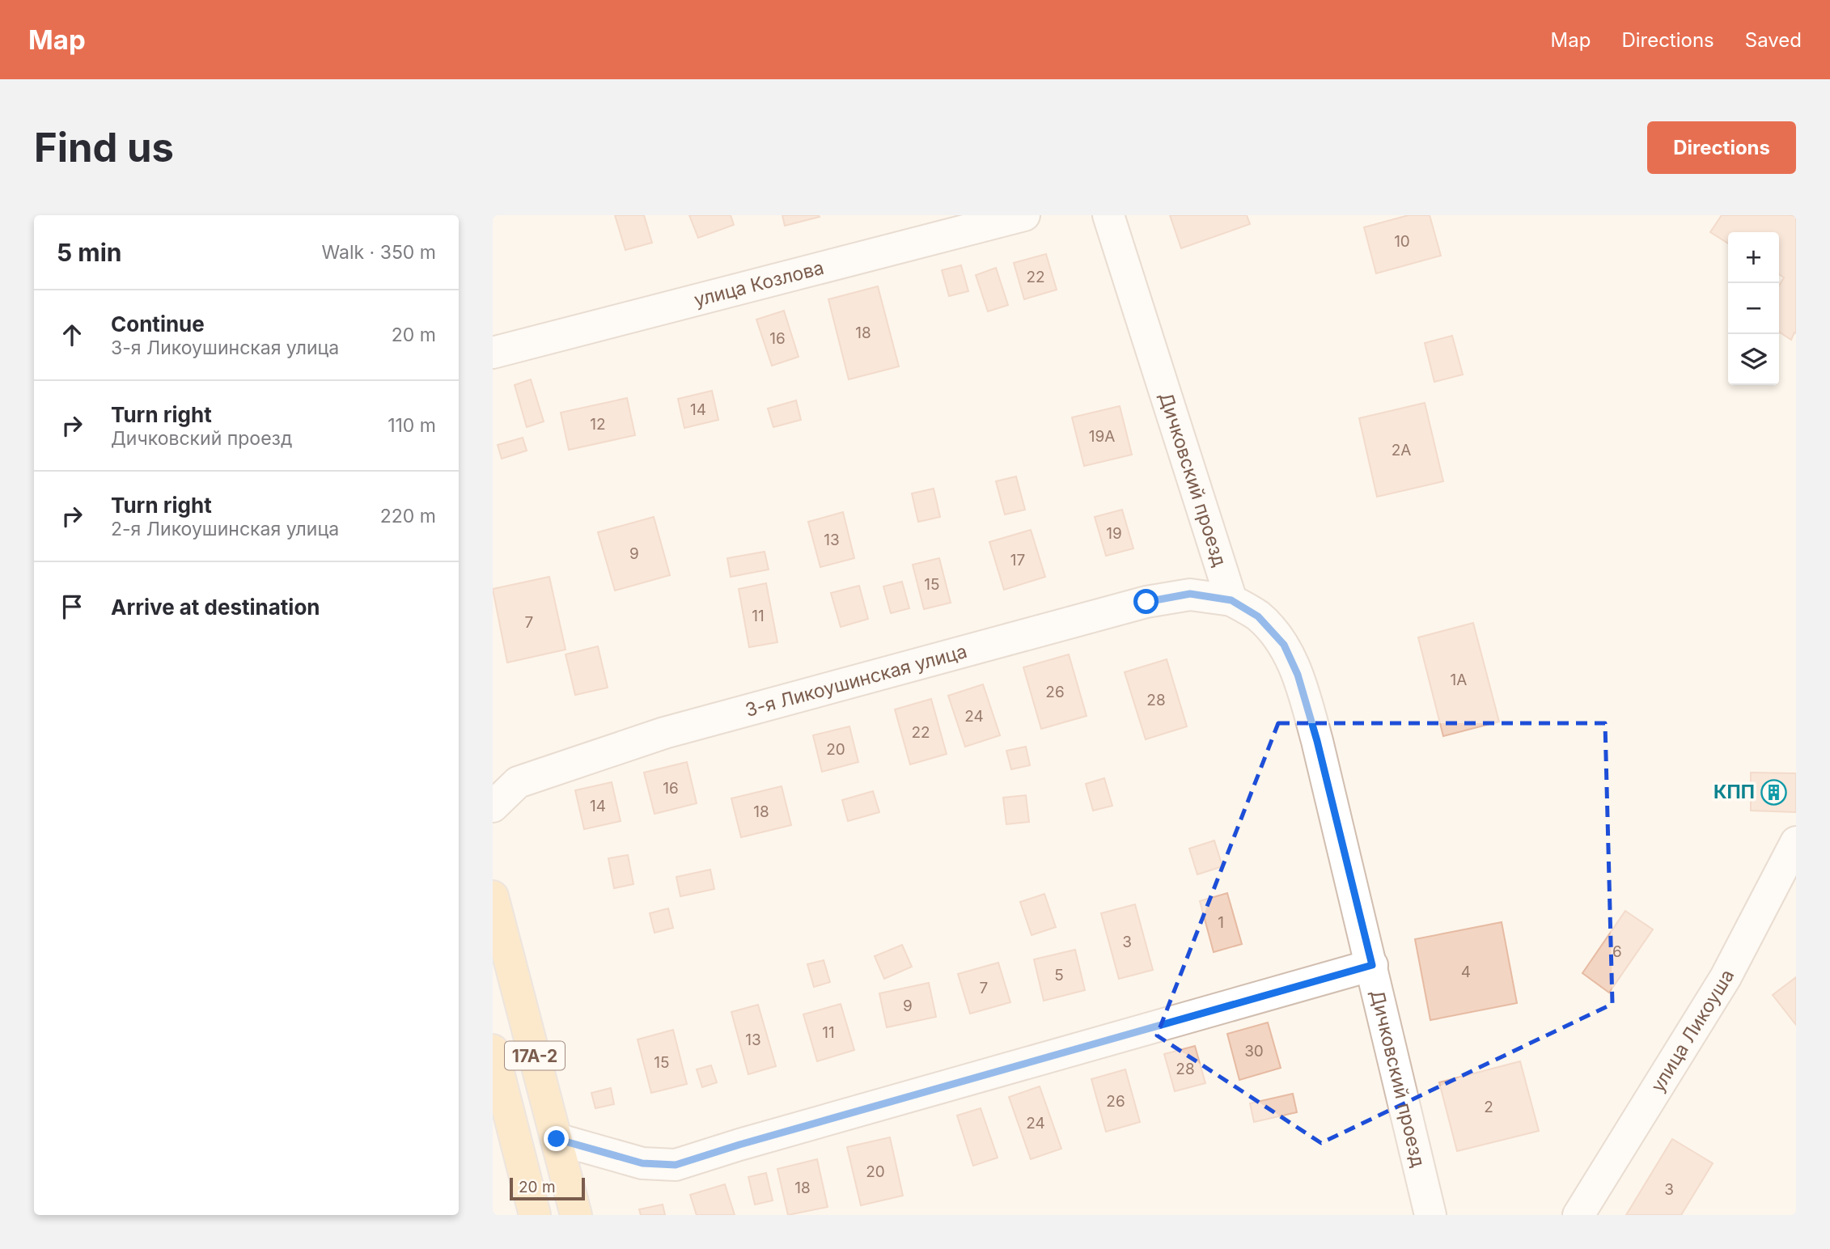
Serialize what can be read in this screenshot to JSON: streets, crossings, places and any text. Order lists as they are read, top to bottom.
{
  "streets": {
    "main road": ["17А-2"],
    "street": [
      "улица Козлова",
      "Дичковский проезд",
      "3-я Ликоушинская улица",
      "улица Ликоуша"
    ]
  },
  "crossings": [
    ["Дичковский проезд", "3-я Ликоушинская улица"]
  ],
  "places": {
    "building": ["КПП"]
  },
  "house_numbers": [
    "10",
    "22",
    "18",
    "16",
    "14",
    "12",
    "19А",
    "2А",
    "19",
    "13",
    "9",
    "17",
    "15",
    "11",
    "7",
    "1А",
    "26",
    "28",
    "24",
    "22",
    "20",
    "16",
    "14",
    "18",
    "1",
    "3",
    "6",
    "4",
    "5",
    "7",
    "9",
    "11",
    "13",
    "30",
    "15",
    "28",
    "26",
    "2",
    "24",
    "20",
    "18",
    "3"
  ],
  "scale_bar": "20 m",
  "page": {
    "header": "Map",
    "nav": ["Map", "Directions", "Saved"],
    "buttons": "Directions",
    "title": "Find us",
    "heading": ["5 min", "Walk · 350 m"],
    "map_buttons": ["+", "−"],
    "list": [
      ["Continue", "3-я Ликоушинская улица", "20 m"],
      ["Turn right", "Дичковский проезд", "110 m"],
      ["Turn right", "2-я Ликоушинская улица", "220 m"],
      "Arrive at destination"
    ],
    "scale": "20 m"
  }
}
